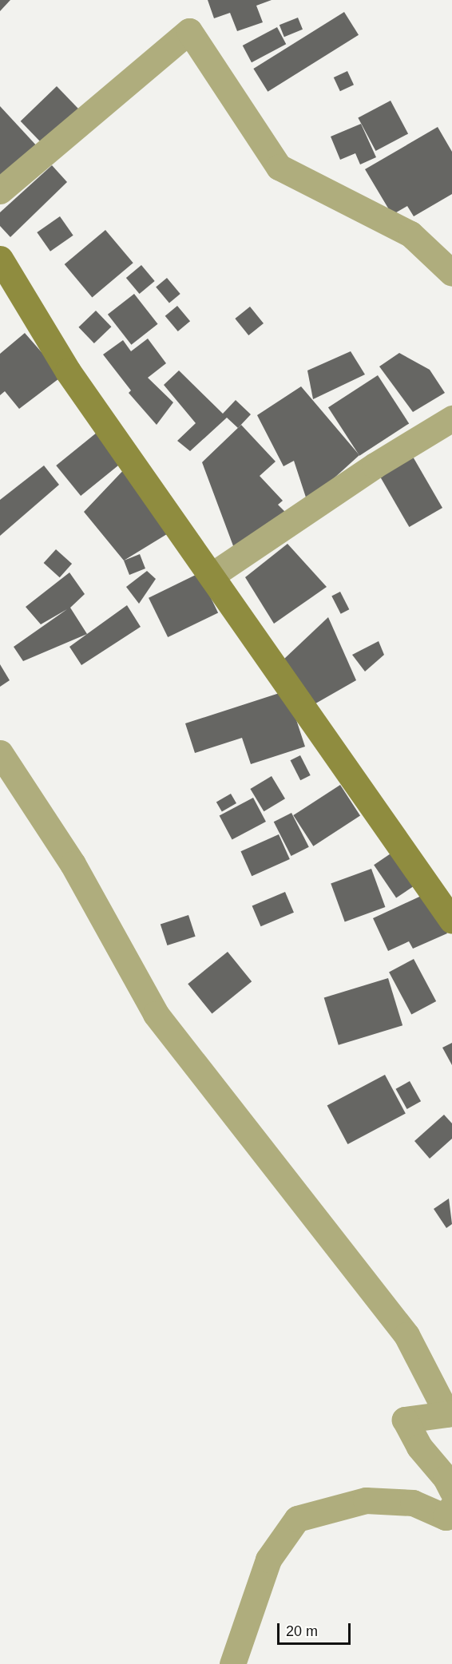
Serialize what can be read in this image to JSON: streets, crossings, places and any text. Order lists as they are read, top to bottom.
{
  "scale_bar": "20 m"
}
